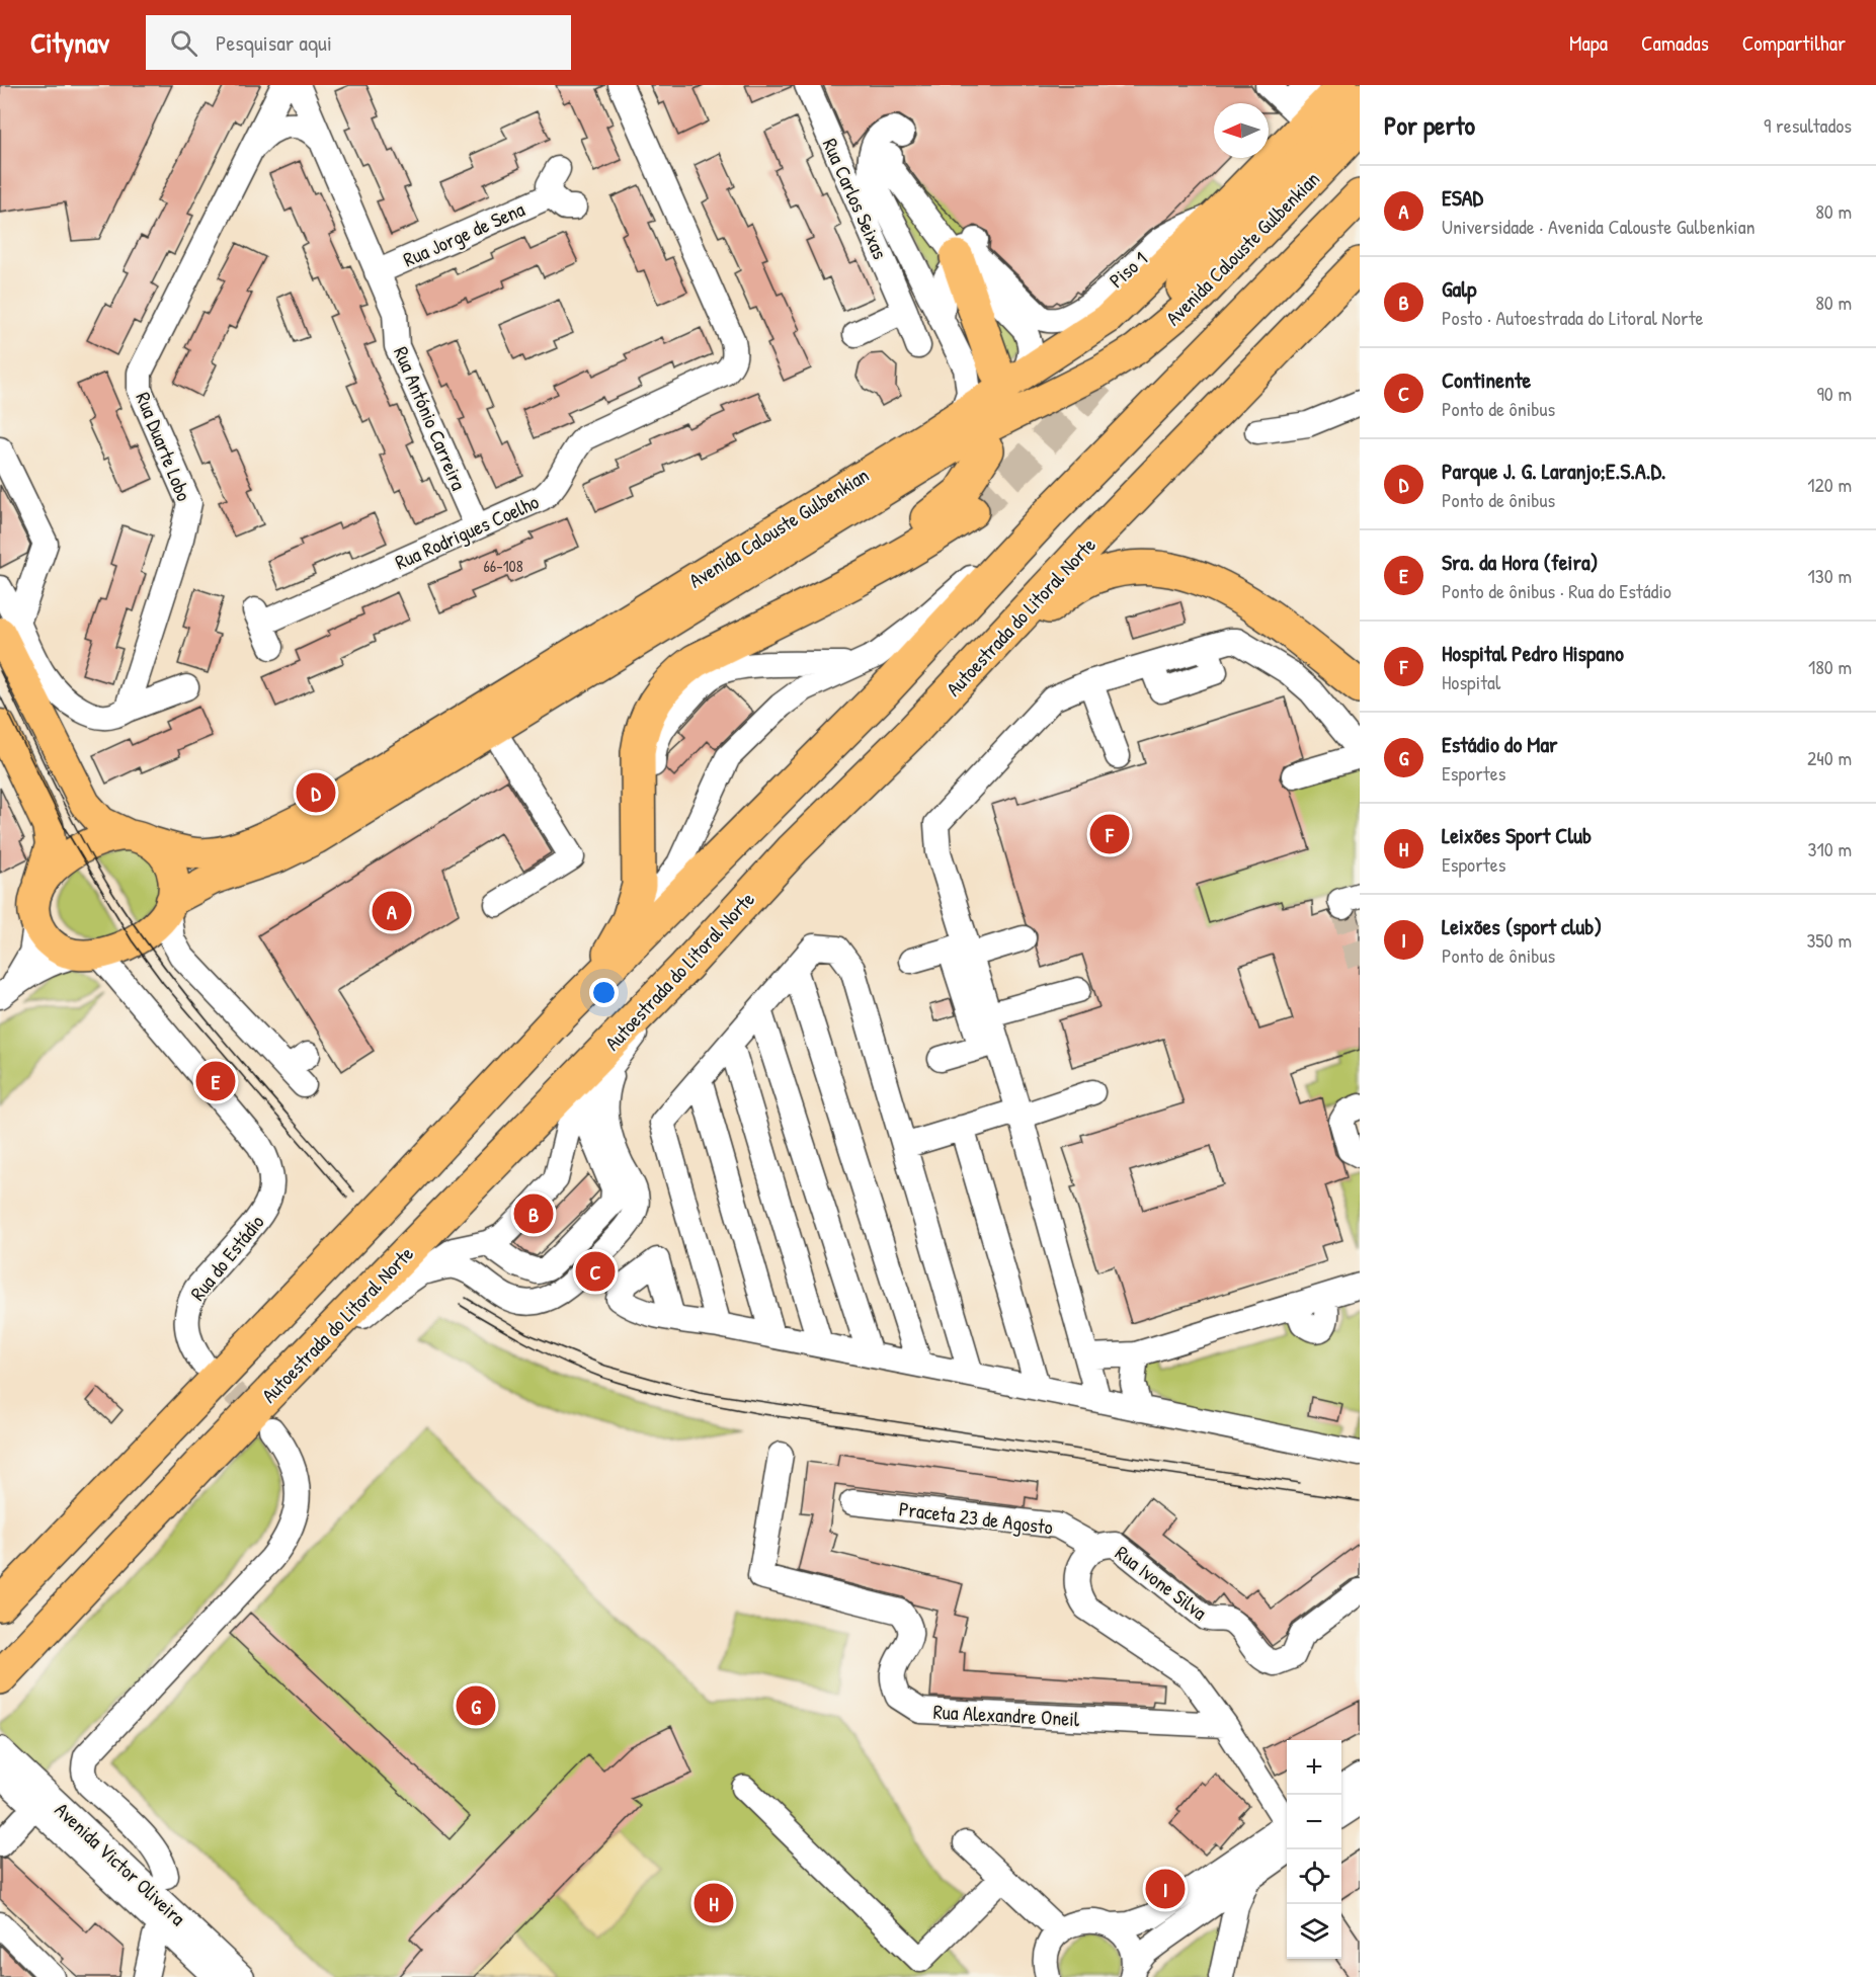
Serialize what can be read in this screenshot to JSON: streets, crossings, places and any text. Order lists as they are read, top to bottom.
{
  "streets": {
    "highway": ["Autoestrada do Litoral Norte"],
    "main road": ["Avenida Calouste Gulbenkian"],
    "street": [
      "Rua Carlos Seixas",
      "Rua Jorge de Sena",
      "Piso 1",
      "Rua António Carreira",
      "Rua Duarte Lobo",
      "Rua Rodrigues Coelho",
      "Rua do Estádio",
      "Praceta 23 de Agosto",
      "Rua Ivone Silva",
      "Rua Alexandre Oneil",
      "Avenida Victor Oliveira"
    ]
  },
  "crossings": [
    ["Rua Jorge de Sena", "Rua António Carreira"],
    ["Avenida Calouste Gulbenkian", "Piso 1"],
    ["Avenida Calouste Gulbenkian", "Rua do Estádio"],
    ["Rua António Carreira", "Rua Rodrigues Coelho"],
    ["Praceta 23 de Agosto", "Rua Ivone Silva"]
  ],
  "house_numbers": ["66-108"],
  "north": "left",
  "page": {
    "header": "Citynav",
    "search": "Pesquisar aqui",
    "nav": ["Mapa", "Camadas", "Compartilhar"],
    "heading": ["Por perto", "9 resultados"],
    "list": [
      {
        "mark": "A",
        "name": "ESAD",
        "note": "Universidade · Avenida Calouste Gulbenkian",
        "value": "80 m"
      },
      {
        "mark": "B",
        "name": "Galp",
        "note": "Posto · Autoestrada do Litoral Norte",
        "value": "80 m"
      },
      {
        "mark": "C",
        "name": "Continente",
        "note": "Ponto de ônibus",
        "value": "90 m"
      },
      {
        "mark": "D",
        "name": "Parque J. G. Laranjo;E.S.A.D.",
        "note": "Ponto de ônibus",
        "value": "120 m"
      },
      {
        "mark": "E",
        "name": "Sra. da Hora (feira)",
        "note": "Ponto de ônibus · Rua do Estádio",
        "value": "130 m"
      },
      {
        "mark": "F",
        "name": "Hospital Pedro Hispano",
        "note": "Hospital",
        "value": "180 m"
      },
      {
        "mark": "G",
        "name": "Estádio do Mar",
        "note": "Esportes",
        "value": "240 m"
      },
      {
        "mark": "H",
        "name": "Leixões Sport Club",
        "note": "Esportes",
        "value": "310 m"
      },
      {
        "mark": "I",
        "name": "Leixões (sport club)",
        "note": "Ponto de ônibus",
        "value": "350 m"
      }
    ],
    "pins": [
      "D",
      "F",
      "A",
      "E",
      "B",
      "C",
      "G",
      "I",
      "H"
    ],
    "map_buttons": ["+", "−"]
  }
}
